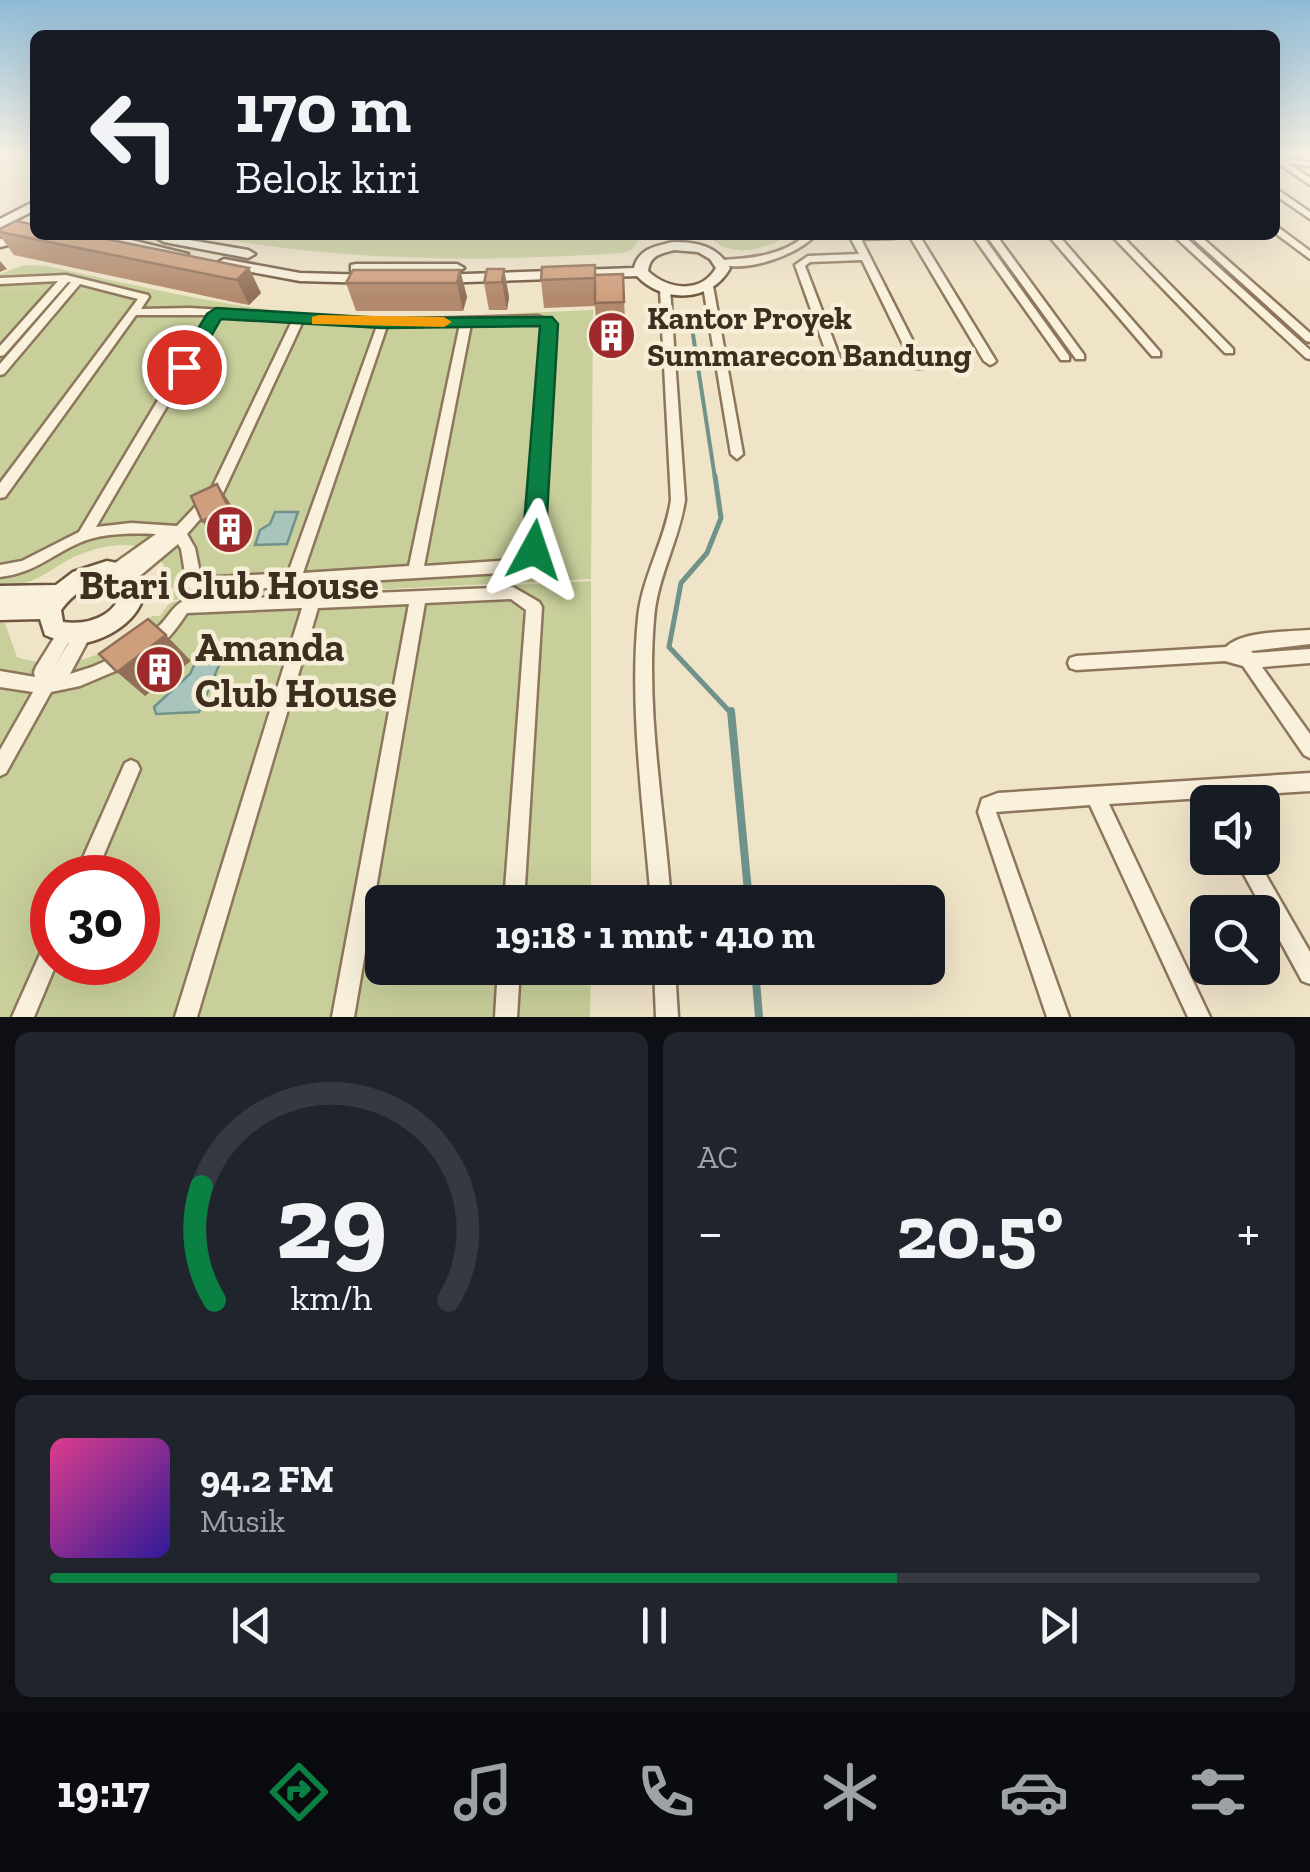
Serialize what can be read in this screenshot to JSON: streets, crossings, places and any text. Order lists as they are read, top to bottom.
{
  "places": {
    "building": ["Kantor Proyek Summarecon Bandung", "Btari Club House", "Amanda Club House"]
  },
  "page": {
    "turn": ["170 m", "Belok kiri"],
    "limit": "30",
    "trip": "19:18 · 1 mnt · 410 m",
    "tile": "AC",
    "heat": ["−", "20.5°", "+"],
    "song": ["94.2 FM", "Musik"],
    "tabs": "19:17",
    "gauge": ["29", "km/h"]
  }
}
